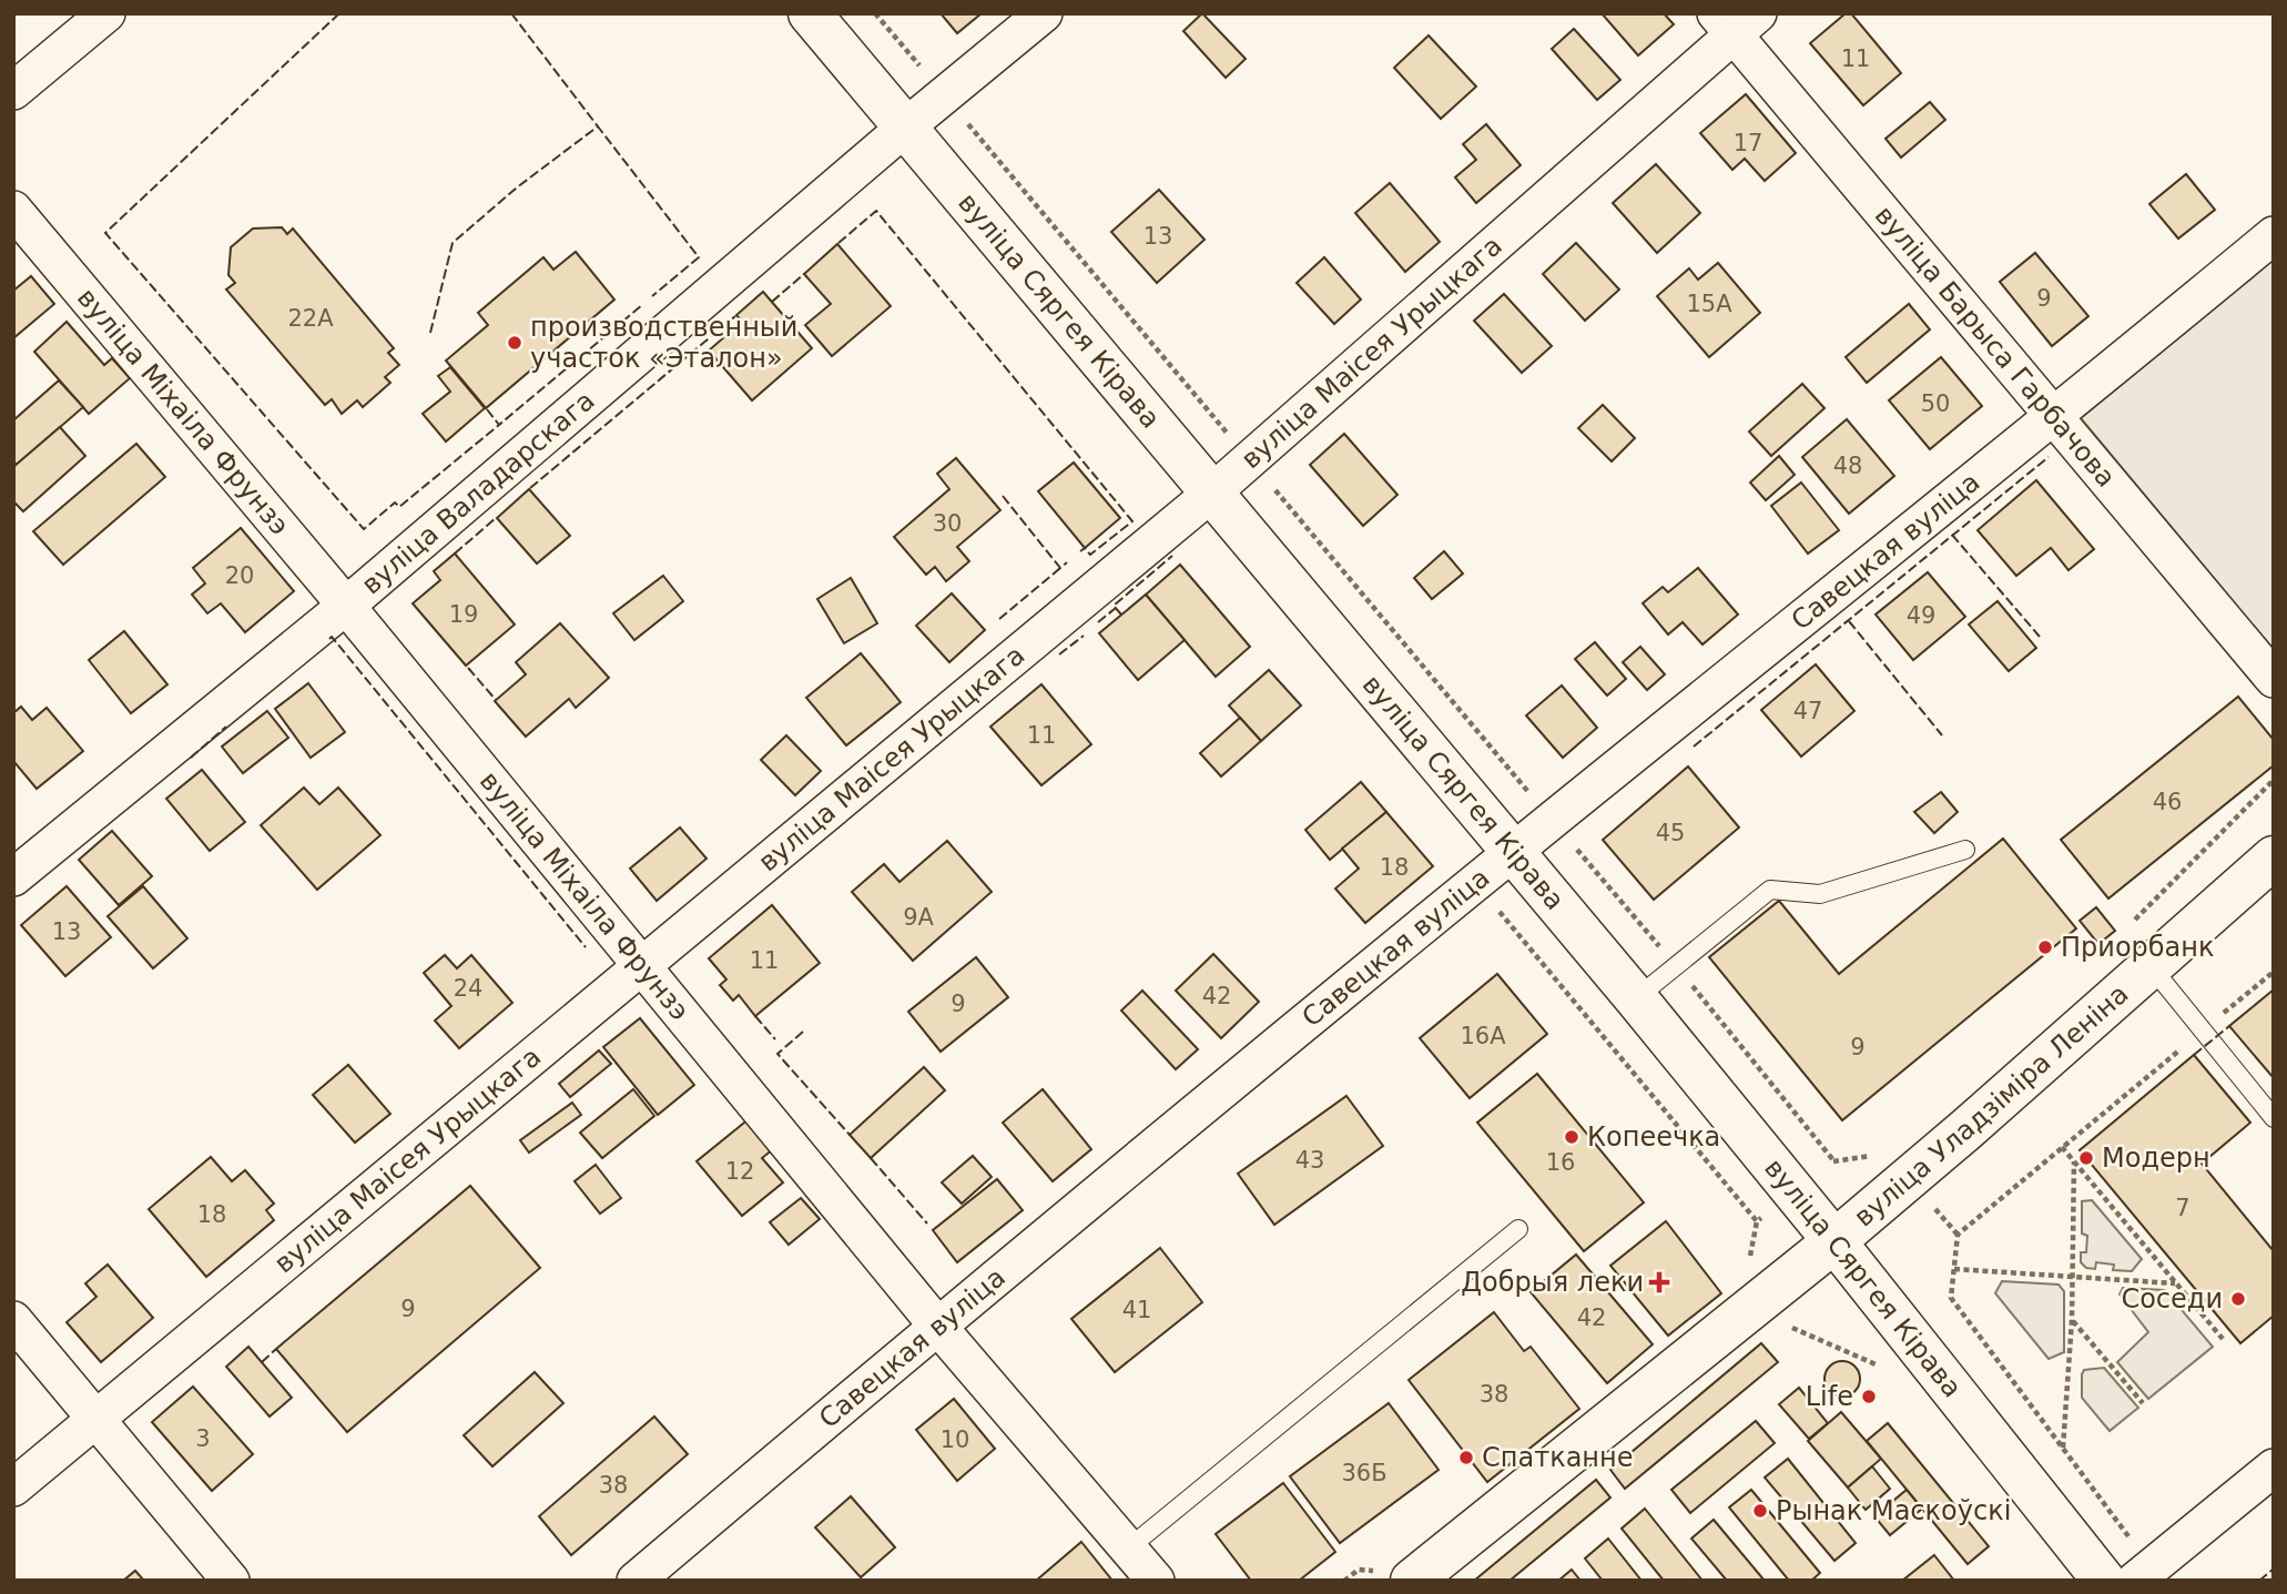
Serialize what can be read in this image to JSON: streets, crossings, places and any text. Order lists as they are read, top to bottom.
{
  "streets": {
    "main road": ["вуліца Сяргея Кірава", "вуліца Уладзіміра Леніна"],
    "street": [
      "вуліца Барыса Гарбачова",
      "вуліца Маісея Урыцкага",
      "вуліца Міхаіла Фрунзэ",
      "вуліца Валадарскага",
      "Савецкая вуліца"
    ]
  },
  "crossings": [
    ["вуліца Сяргея Кірава", "вуліца Маісея Урыцкага"],
    ["вуліца Сяргея Кірава", "вуліца Валадарскага"],
    ["вуліца Сяргея Кірава", "Савецкая вуліца"],
    ["вуліца Сяргея Кірава", "вуліца Уладзіміра Леніна"],
    ["вуліца Барыса Гарбачова", "вуліца Маісея Урыцкага"],
    ["вуліца Барыса Гарбачова", "Савецкая вуліца"],
    ["вуліца Маісея Урыцкага", "вуліца Міхаіла Фрунзэ"],
    ["вуліца Міхаіла Фрунзэ", "вуліца Валадарскага"],
    ["вуліца Міхаіла Фрунзэ", "Савецкая вуліца"]
  ],
  "places": {
    "other": [
      "производственный участок «Эталон»",
      "Приорбанк",
      "Копеечка",
      "Модерн",
      "Соседи",
      "Life",
      "Спатканне",
      "Рынак Маскоўскі"
    ],
    "health": ["Добрыя леки"]
  },
  "house_numbers": [
    "11",
    "17",
    "13",
    "9",
    "15А",
    "22А",
    "50",
    "48",
    "30",
    "20",
    "19",
    "49",
    "47",
    "11",
    "46",
    "45",
    "18",
    "9А",
    "13",
    "11",
    "24",
    "42",
    "9",
    "16А",
    "9",
    "43",
    "16",
    "12",
    "7",
    "18",
    "9",
    "41",
    "42",
    "38",
    "3",
    "10",
    "36Б",
    "38"
  ]
}
